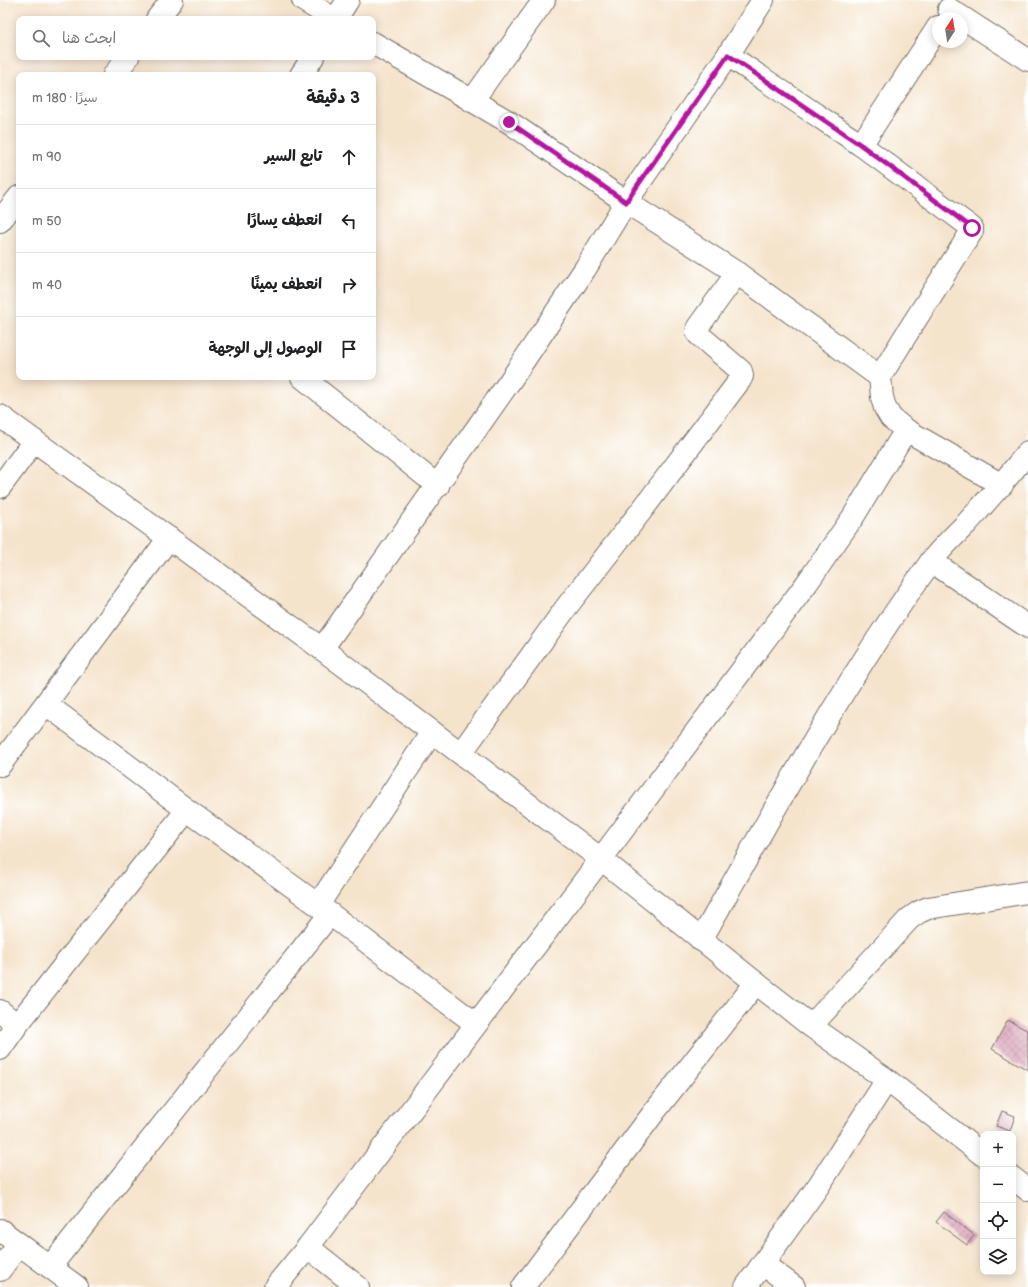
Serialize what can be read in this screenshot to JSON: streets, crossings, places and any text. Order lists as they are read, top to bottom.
{
  "north": "top",
  "page": {
    "search": "ابحث هنا",
    "heading": ["3 دقيقة", "سيرًا · 180 m"],
    "list": [
      ["تابع السير", "90 m"],
      ["انعطف يسارًا", "50 m"],
      ["انعطف يمينًا", "40 m"],
      "الوصول إلى الوجهة"
    ],
    "map_buttons": ["+", "−"]
  }
}
